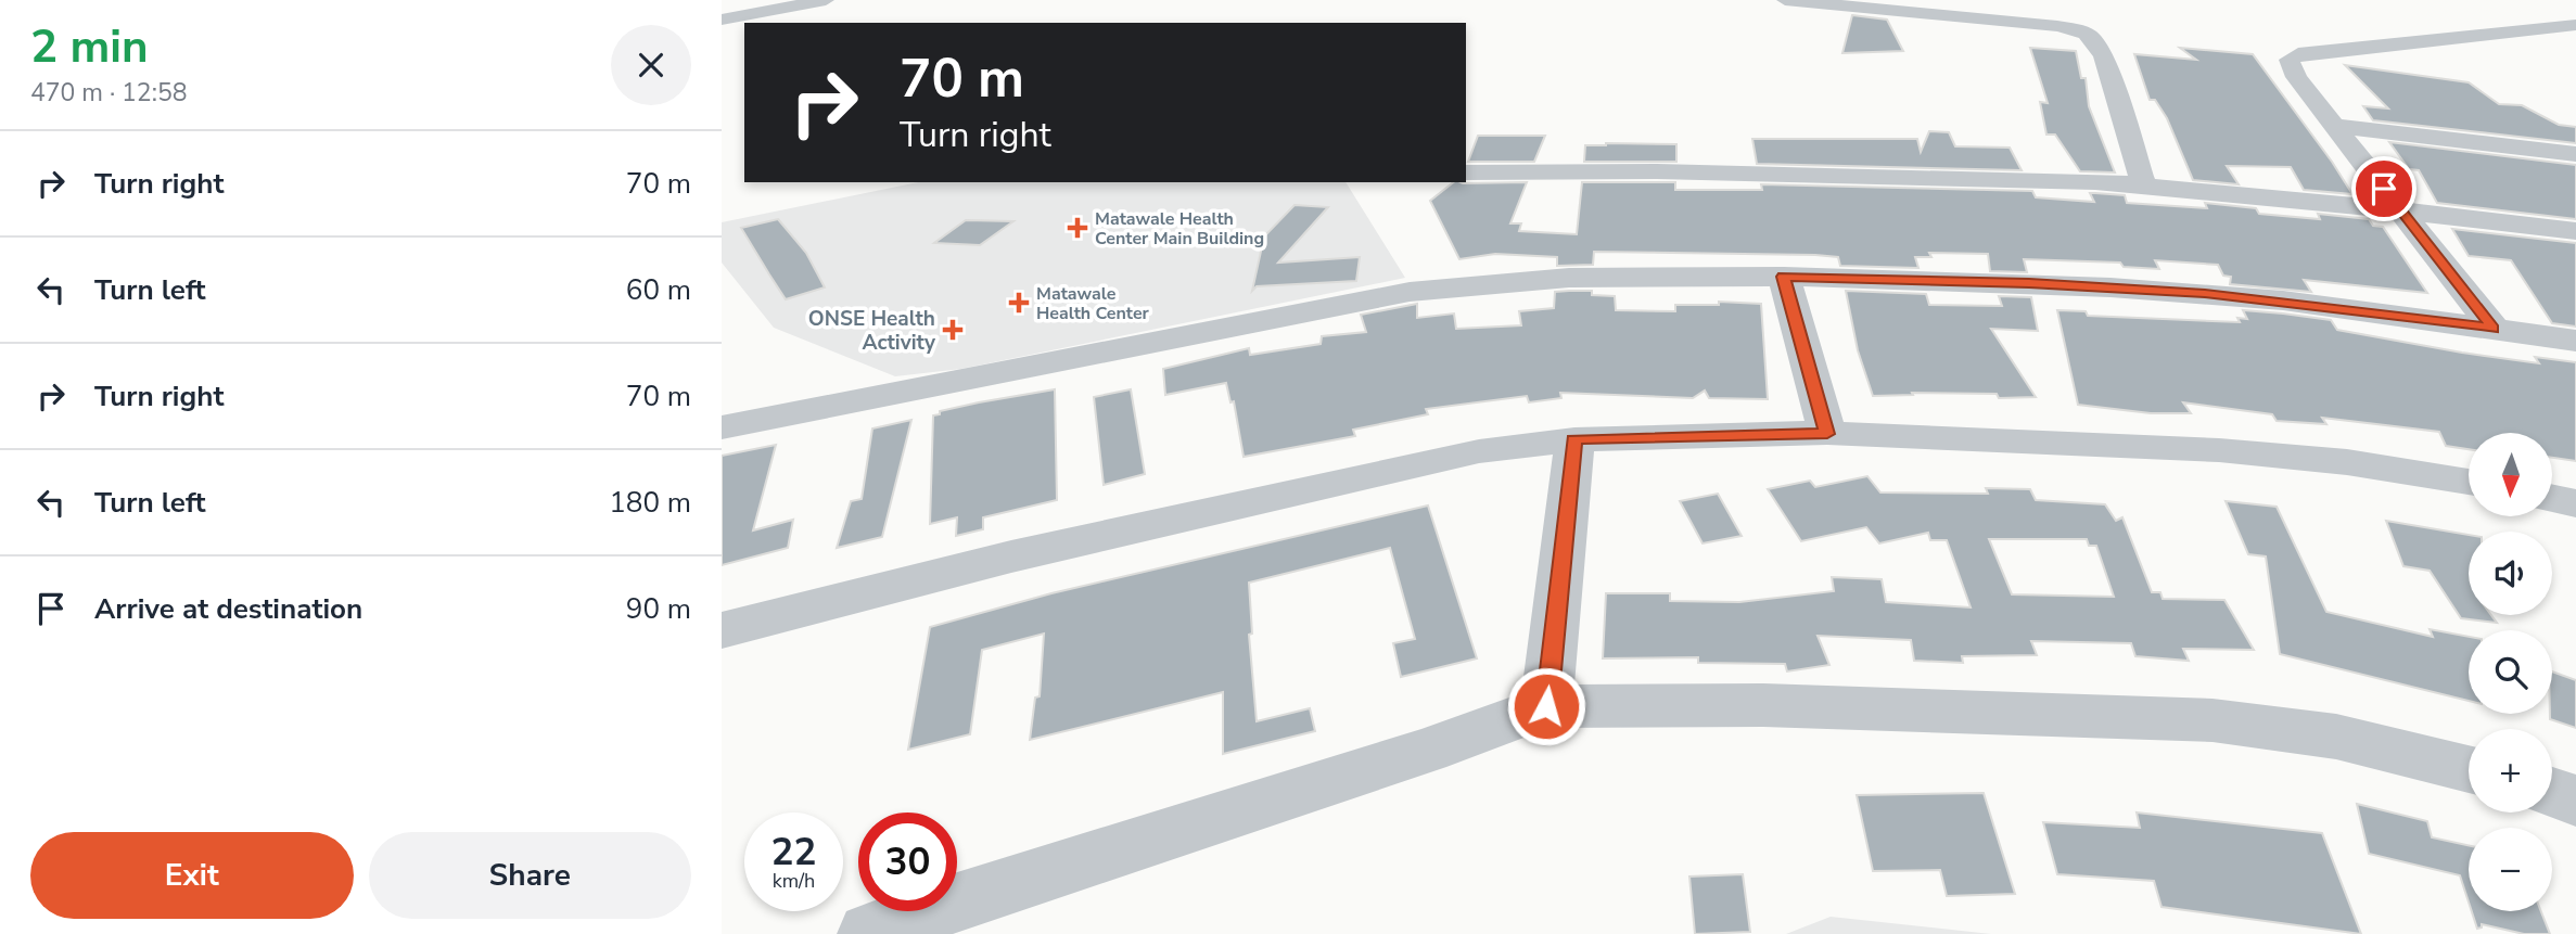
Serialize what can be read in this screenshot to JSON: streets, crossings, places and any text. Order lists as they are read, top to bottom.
{
  "places": {
    "health": ["Matawale Health Center Main Building", "Matawale Health Center", "ONSE Health Activity"]
  },
  "north": "bottom",
  "page": {
    "heading": ["2 min", "470 m · 12:58"],
    "turn": ["70 m", "Turn right"],
    "list": [
      {
        "name": "Turn right",
        "value": "70 m"
      },
      {
        "name": "Turn left",
        "value": "60 m"
      },
      {
        "name": "Turn right",
        "value": "70 m"
      },
      {
        "name": "Turn left",
        "value": "180 m"
      },
      {
        "name": "Arrive at destination",
        "value": "90 m"
      }
    ],
    "map_buttons": ["+", "−"],
    "speed": "22 km/h",
    "limit": "30",
    "buttons": ["Exit", "Share"]
  }
}
